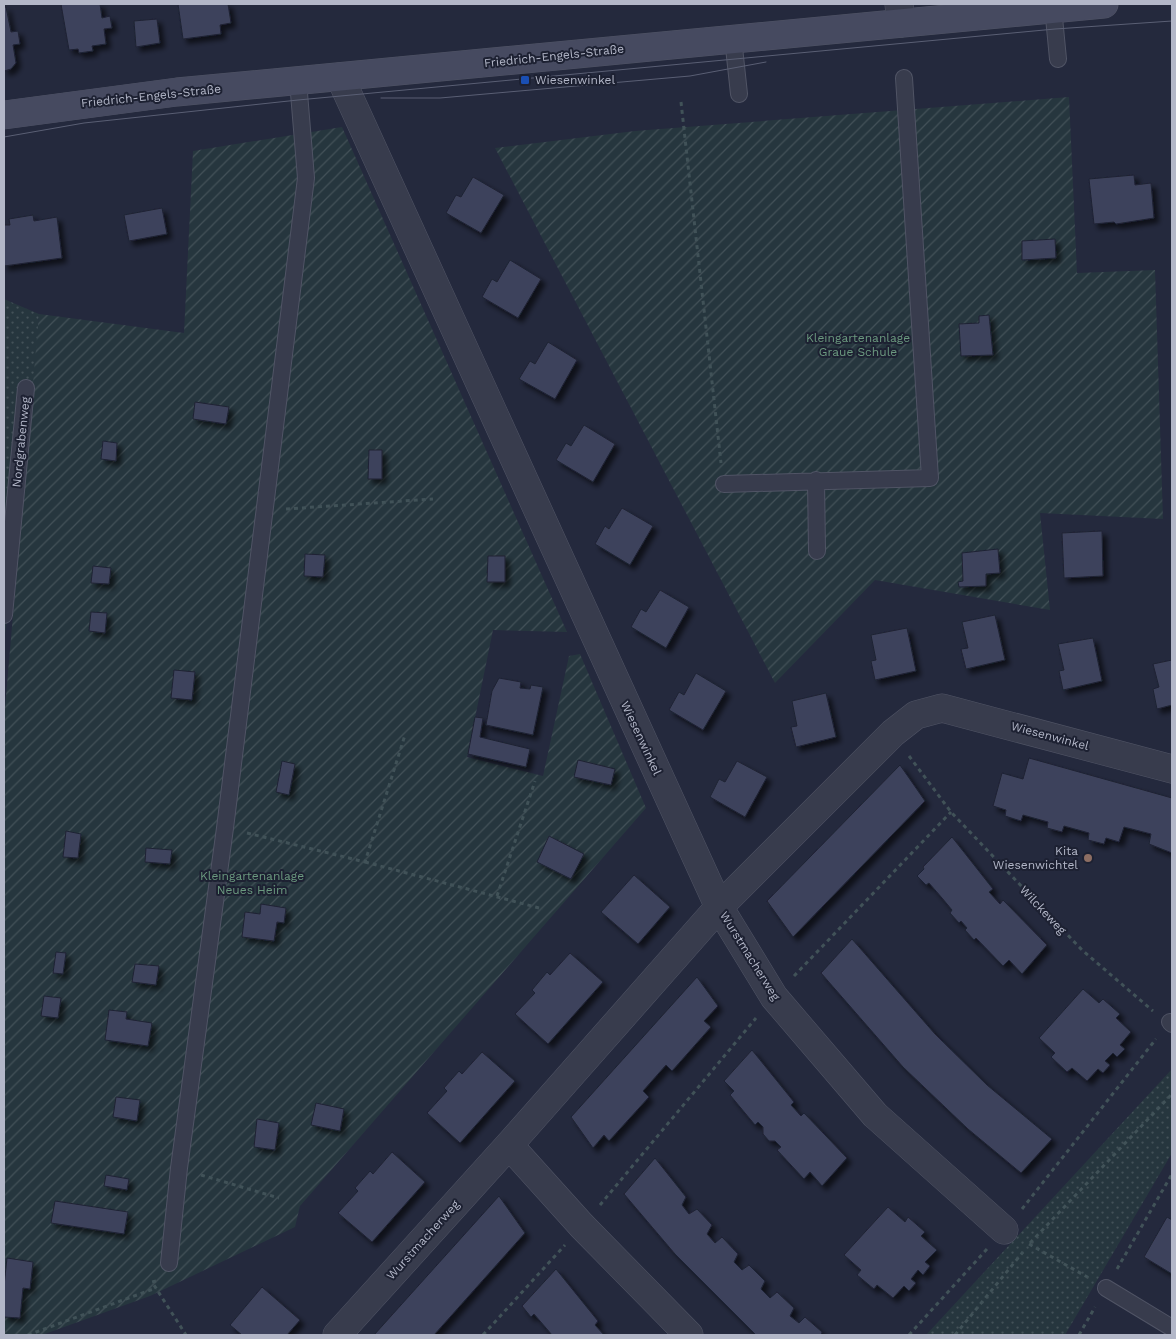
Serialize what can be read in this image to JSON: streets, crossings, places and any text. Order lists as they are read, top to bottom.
{
  "streets": {
    "main road": ["Friedrich-Engels-Straße"],
    "street": ["Wiesenwinkel", "Wurstmacherweg"],
    "lane": ["Nordgrabenweg"],
    "path": ["Wilckeweg"]
  },
  "crossings": [
    ["Friedrich-Engels-Straße", "Wiesenwinkel"],
    ["Wiesenwinkel", "Wilckeweg"],
    ["Wiesenwinkel", "Wurstmacherweg"]
  ],
  "parks": ["Kleingartenanlage Graue Schule", "Kleingartenanlage Neues Heim"],
  "places": {
    "transit": ["Wiesenwinkel"],
    "other": ["Kita Wiesenwichtel"]
  }
}
